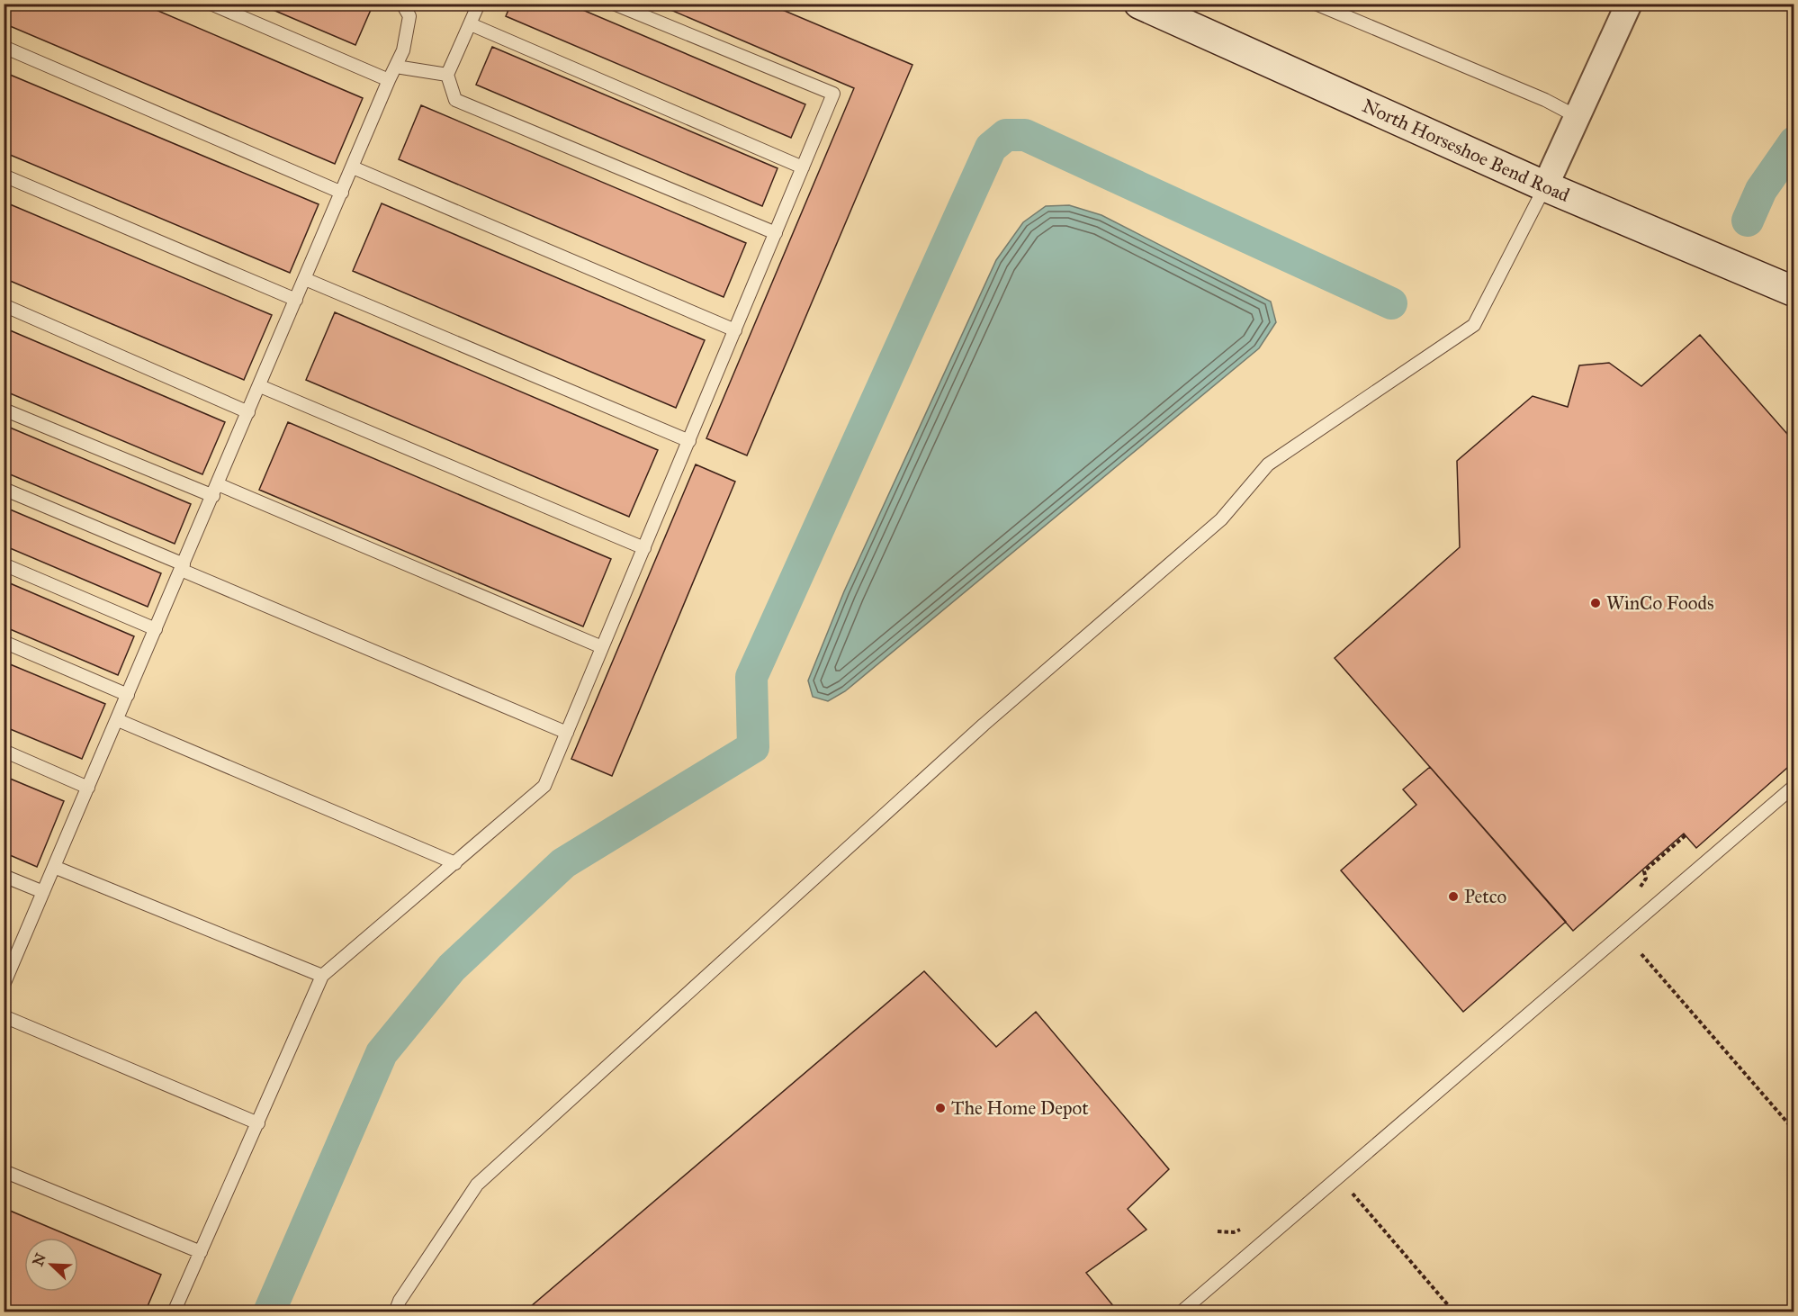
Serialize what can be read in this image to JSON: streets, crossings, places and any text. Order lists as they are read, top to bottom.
{
  "streets": {
    "street": ["North Horseshoe Bend Road"]
  },
  "places": ["WinCo Foods", "Petco", "The Home Depot"],
  "north": "top left"
}
